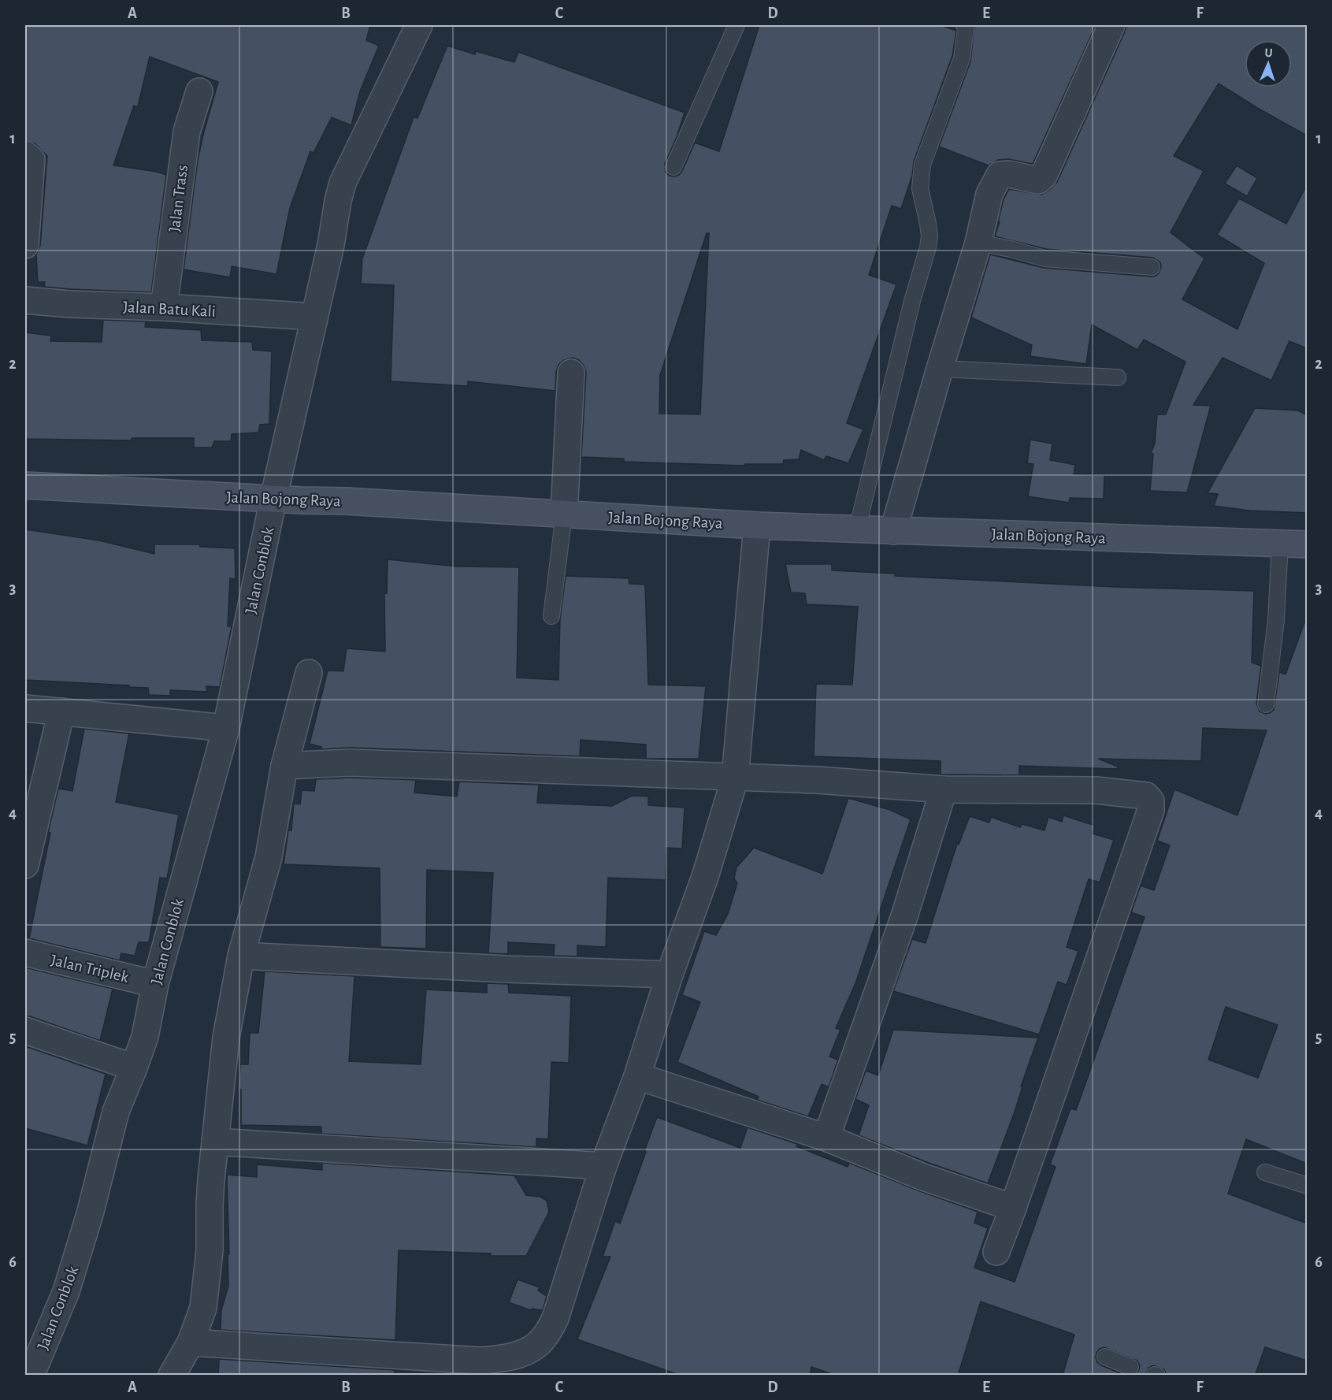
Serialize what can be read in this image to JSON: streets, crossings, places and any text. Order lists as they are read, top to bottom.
{
  "streets": {
    "street": [
      "Jalan Trass",
      "Jalan Batu Kali",
      "Jalan Bojong Raya",
      "Jalan Conblok",
      "Jalan Triplek"
    ]
  },
  "crossings": [
    ["Jalan Trass", "Jalan Batu Kali"],
    ["Jalan Batu Kali", "Jalan Conblok"],
    ["Jalan Bojong Raya", "Jalan Conblok"],
    ["Jalan Conblok", "Jalan Triplek"]
  ],
  "north": "top",
  "grid": {
    "columns": [
      "A",
      "B",
      "C",
      "D",
      "E",
      "F"
    ],
    "rows": [
      "1",
      "2",
      "3",
      "4",
      "5",
      "6"
    ]
  }
}
